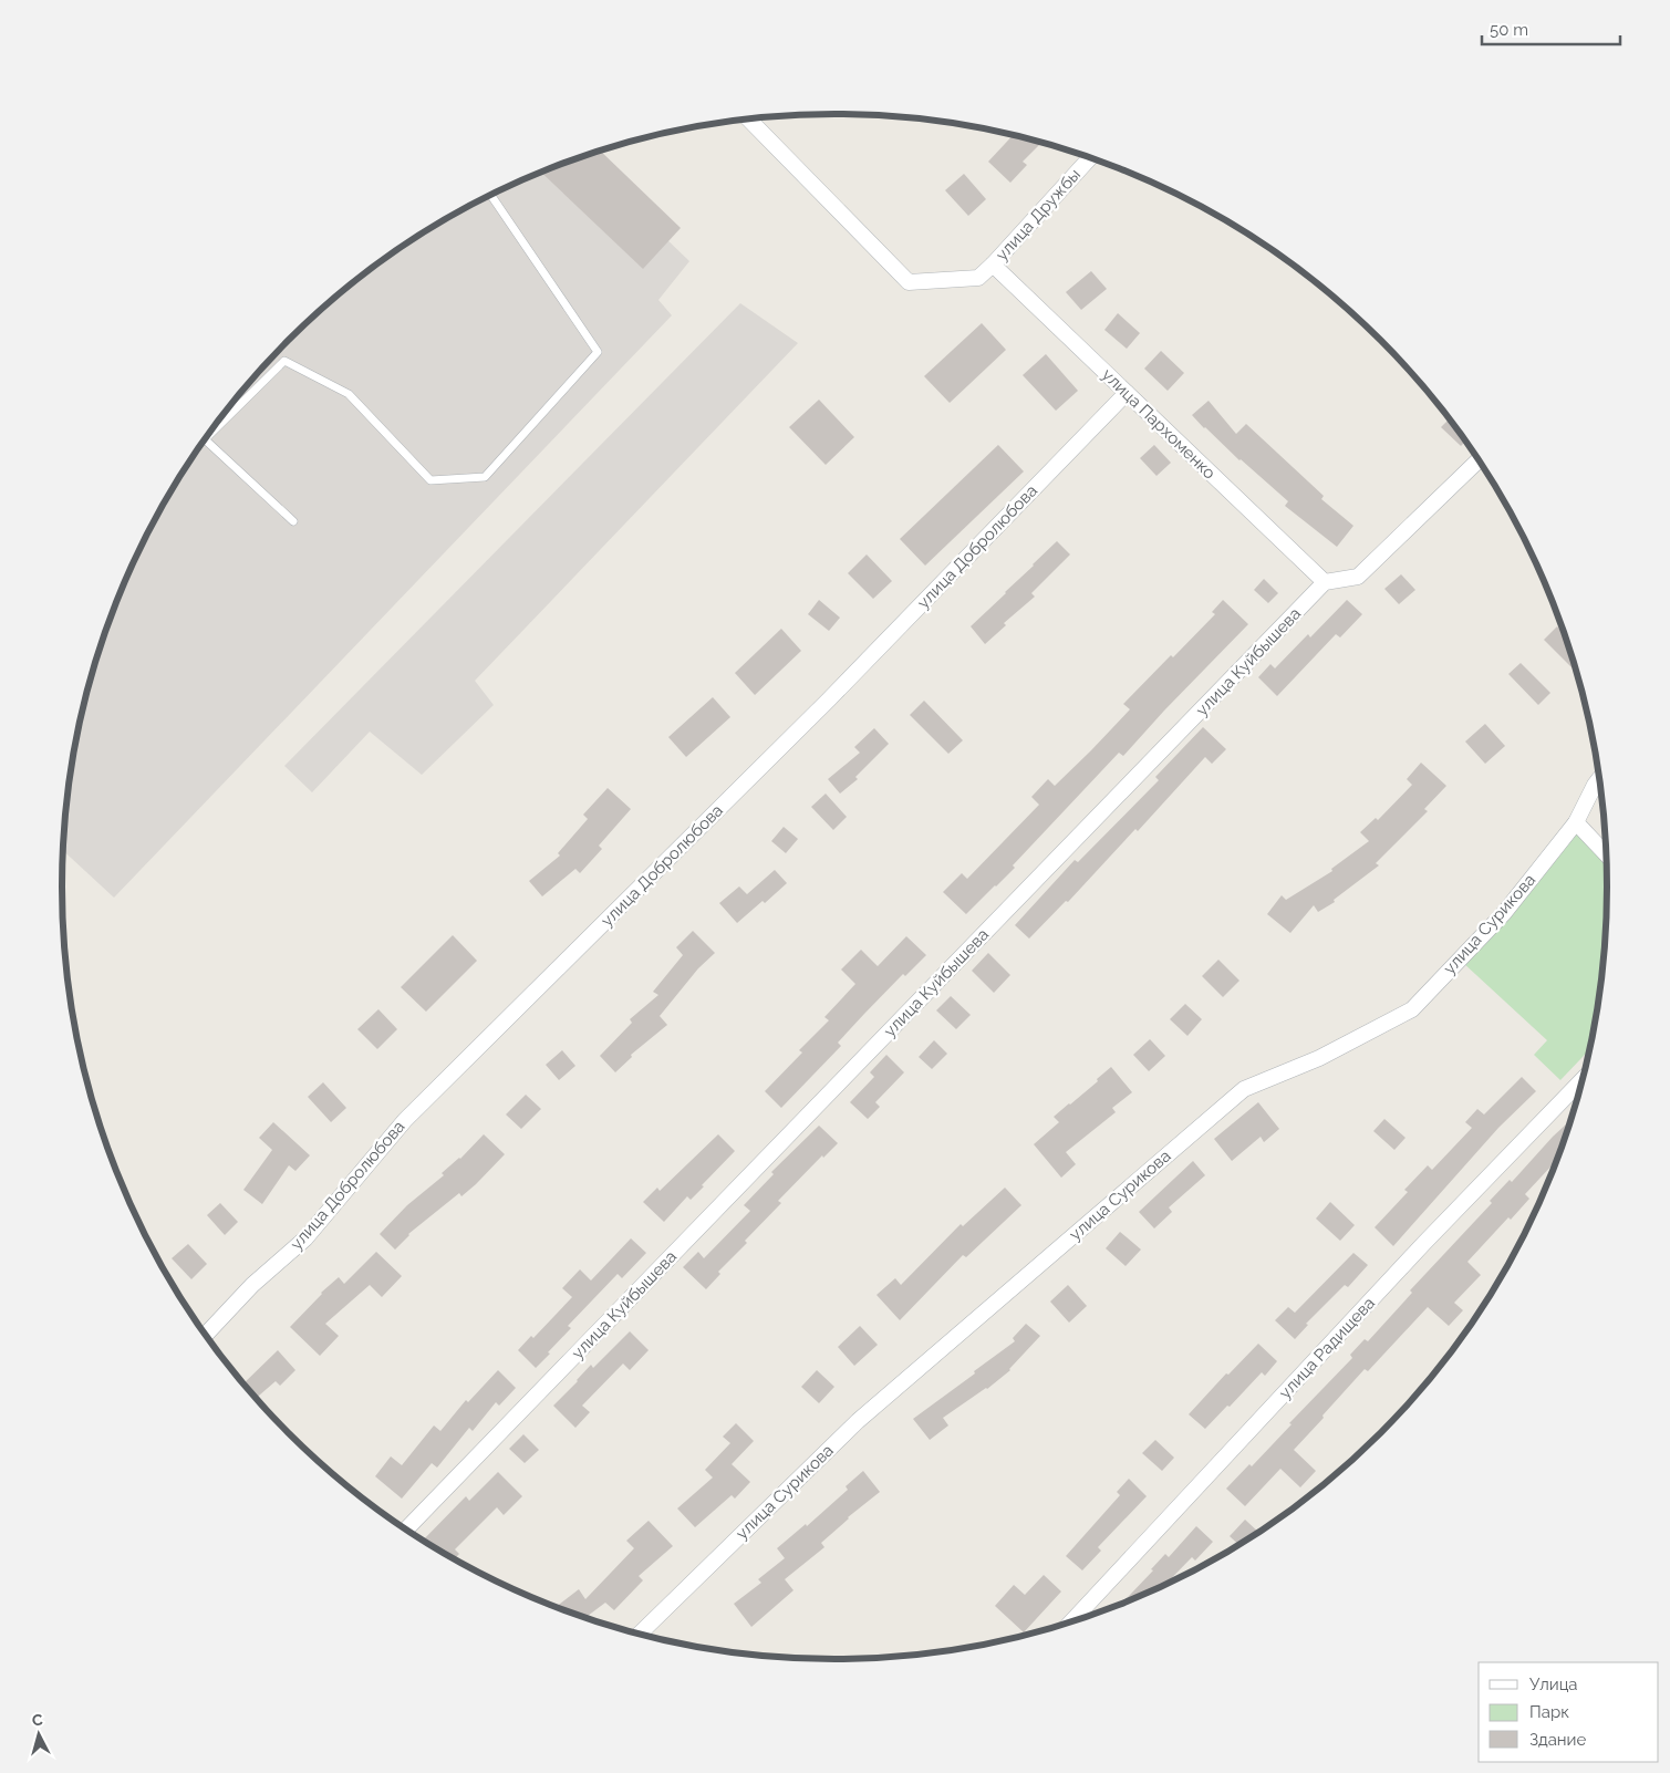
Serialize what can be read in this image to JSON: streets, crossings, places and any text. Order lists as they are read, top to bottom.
{
  "streets": {
    "street": [
      "улица Дружбы",
      "улица Пархоменко",
      "улица Добролюбова",
      "улица Куйбышева",
      "улица Сурикова",
      "улица Радищева"
    ]
  },
  "crossings": [
    ["улица Дружбы", "улица Пархоменко"],
    ["улица Пархоменко", "улица Добролюбова"],
    ["улица Пархоменко", "улица Куйбышева"]
  ],
  "legend": ["Улица", "Парк", "Здание"],
  "scale_bar": "50 m",
  "north": "top"
}
